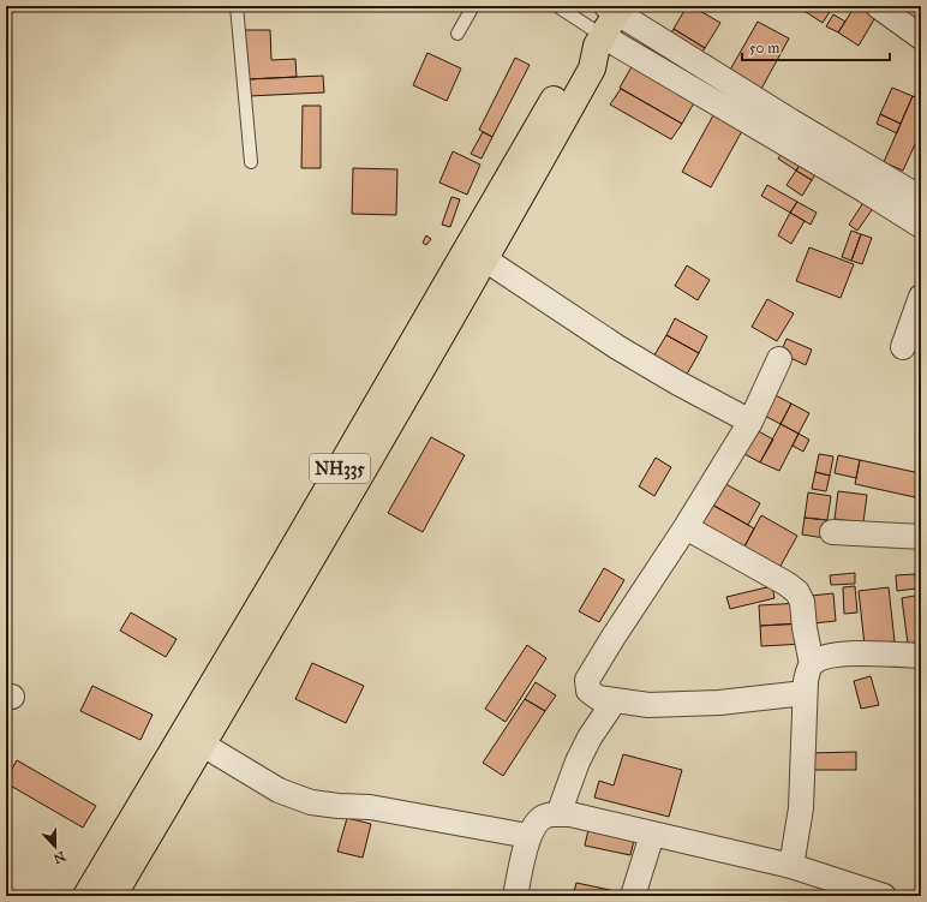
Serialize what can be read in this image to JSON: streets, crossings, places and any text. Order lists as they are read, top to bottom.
{
  "streets": {
    "highway": ["NH335"]
  },
  "scale_bar": "50 m",
  "north": "bottom"
}
